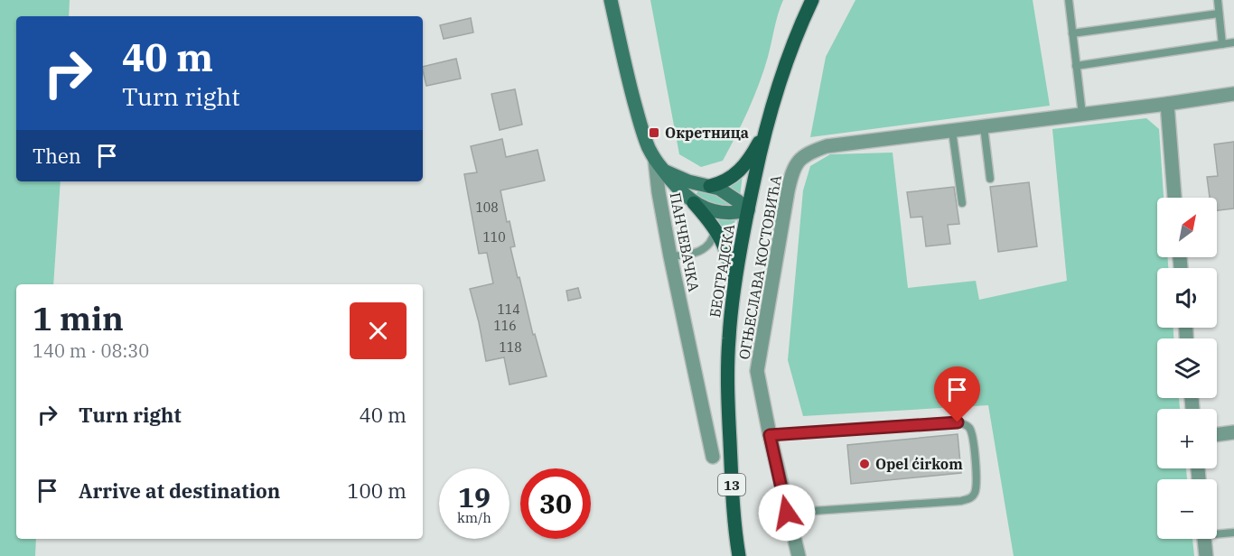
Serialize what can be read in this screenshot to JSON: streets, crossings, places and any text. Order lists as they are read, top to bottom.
{
  "streets": {
    "main road": ["БЕОГРАДСКА", "13"],
    "street": ["ПАНЧЕВАЧКА", "ОГЊЕСЛАВА КОСТОВИЋА"]
  },
  "places": {
    "transit": ["Окретница"],
    "other": ["Opel ćirkom"]
  },
  "house_numbers": [
    "108",
    "110",
    "114",
    "116",
    "118"
  ],
  "north": "top right",
  "page": {
    "turn": ["40 m", "Turn right"],
    "then": "Then",
    "map_buttons": ["+", "−"],
    "heading": ["1 min", "140 m · 08:30"],
    "list": [
      {
        "name": "Turn right",
        "value": "40 m"
      },
      {
        "name": "Arrive at destination",
        "value": "100 m"
      }
    ],
    "speed": "19 km/h",
    "limit": "30"
  }
}
